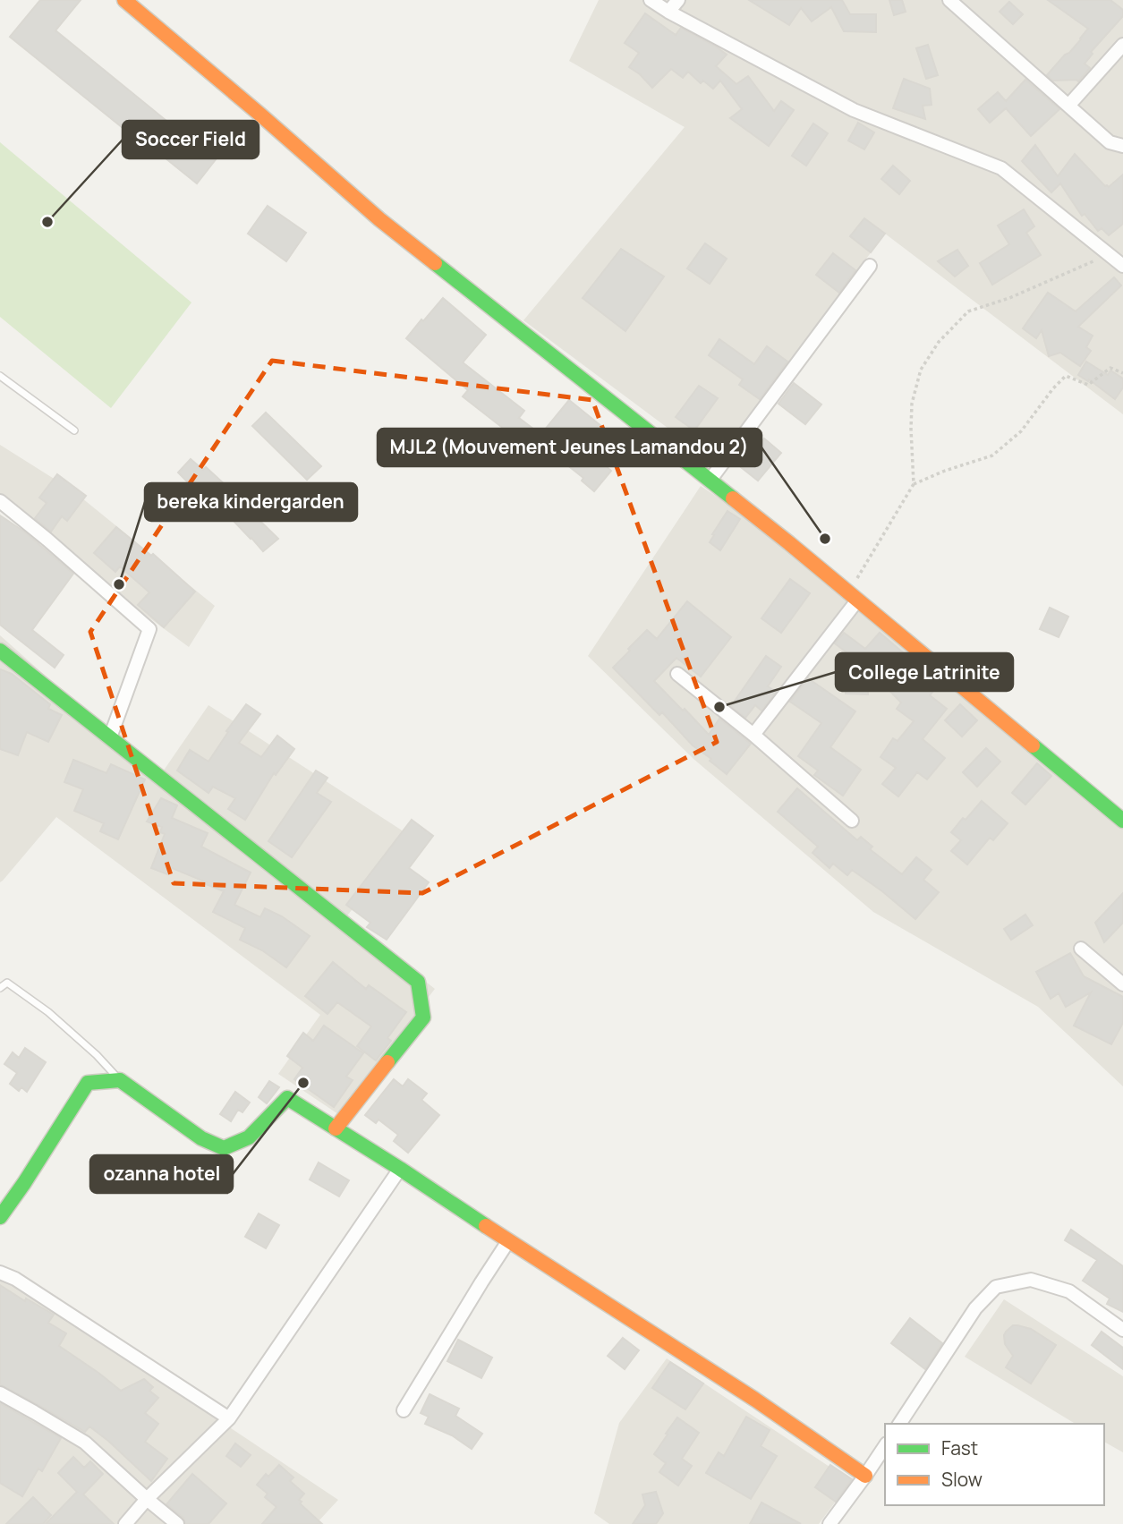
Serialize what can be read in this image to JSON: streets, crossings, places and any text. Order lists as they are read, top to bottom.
{
  "places": [
    "Soccer Field",
    "MJL2 (Mouvement Jeunes Lamandou 2)",
    "bereka kindergarden",
    "College Latrinite",
    "ozanna hotel"
  ],
  "legend": ["Fast", "Slow"]
}
